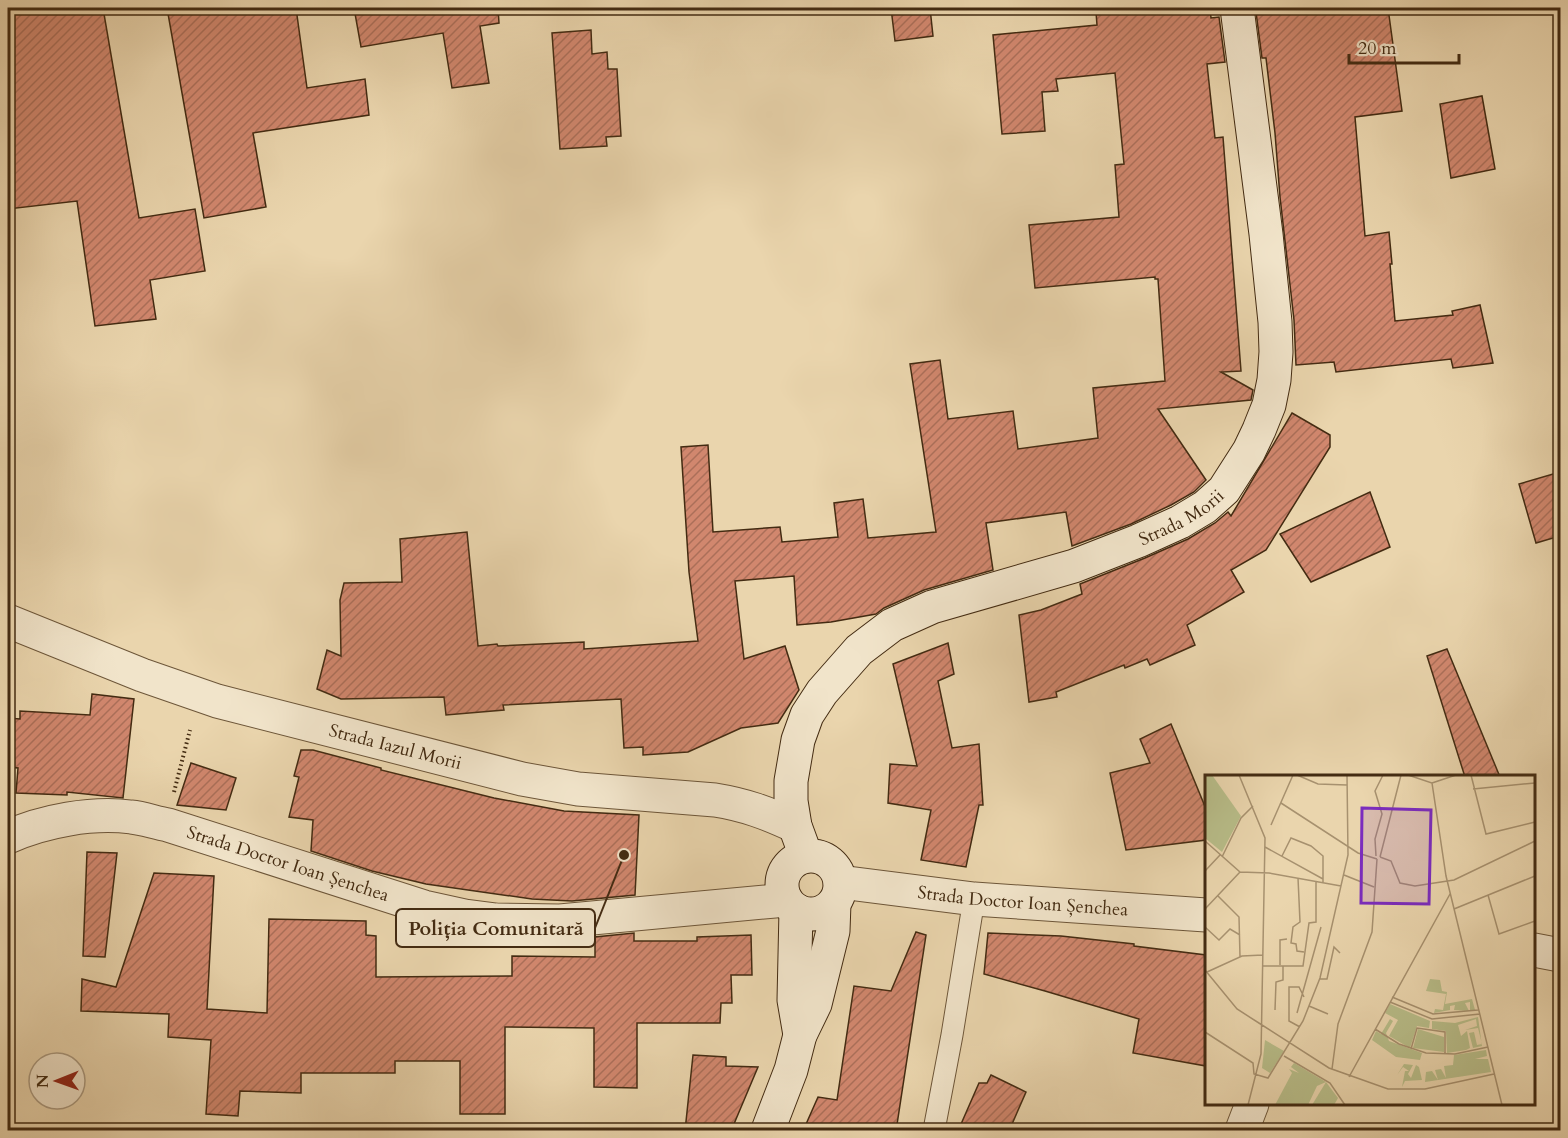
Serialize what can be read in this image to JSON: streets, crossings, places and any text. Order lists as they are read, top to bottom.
{
  "streets": {
    "street": ["Strada Morii", "Strada Iazul Morii", "Strada Doctor Ioan Șenchea"]
  },
  "crossings": [
    ["Strada Morii", "Strada Iazul Morii"],
    ["Strada Iazul Morii", "Strada Doctor Ioan Șenchea"]
  ],
  "places": ["Poliția Comunitară"],
  "scale_bar": "20 m",
  "north": "left"
}
